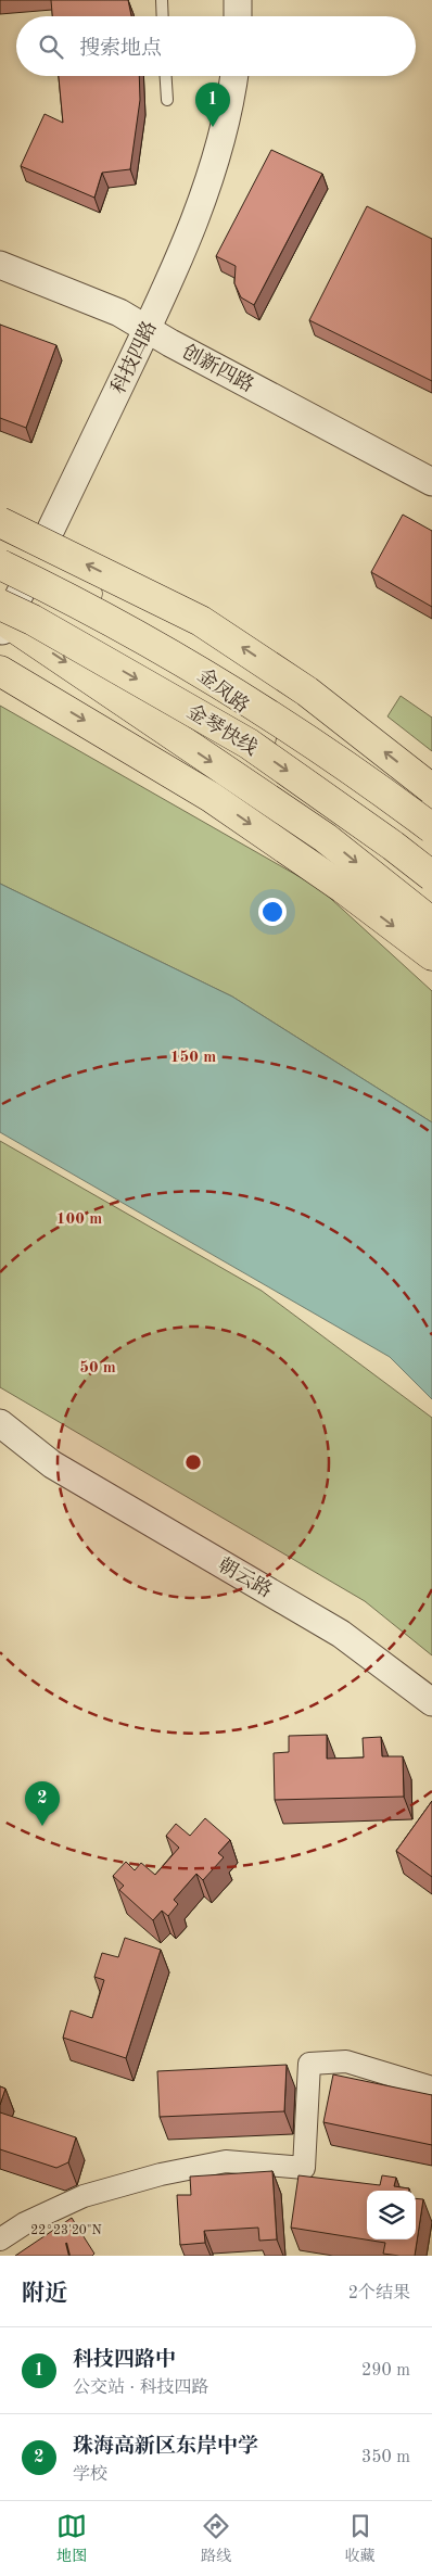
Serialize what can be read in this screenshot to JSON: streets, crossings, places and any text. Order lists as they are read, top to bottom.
{
  "streets": {
    "main road": ["金凤路", "金琴快线"],
    "street": ["科技四路", "创新四路", "朝云路"]
  },
  "crossings": [
    ["科技四路", "创新四路"],
    ["科技四路", "金凤路"],
    ["科技四路", "金琴快线"]
  ],
  "page": {
    "search": "搜索地点",
    "pins": ["1", "2"],
    "heading": ["附近", "2个结果"],
    "list": [
      {
        "mark": "1",
        "name": "科技四路中",
        "note": "公交站 · 科技四路",
        "value": "290 m"
      },
      {
        "mark": "2",
        "name": "珠海高新区东岸中学",
        "note": "学校",
        "value": "350 m"
      }
    ],
    "nav": ["地图", "路线", "收藏"]
  },
  "coordinates": ["22°23'20\"N"],
  "rings": ["150 m", "100 m", "50 m"]
}
